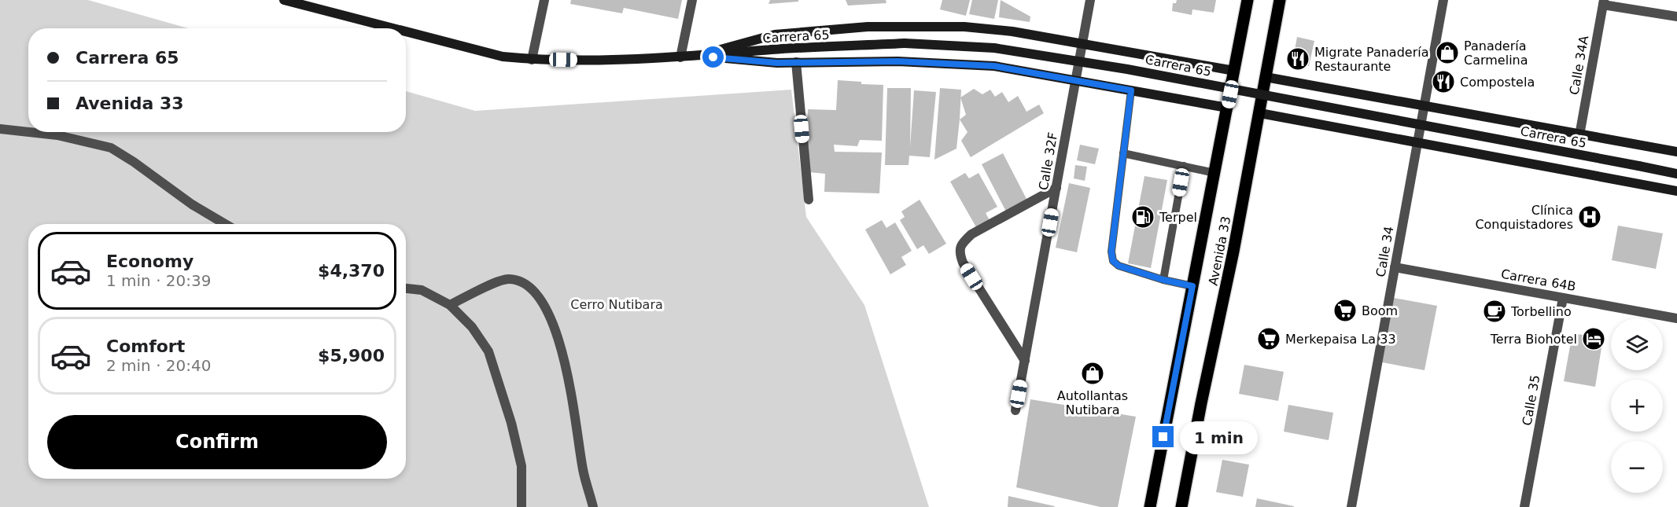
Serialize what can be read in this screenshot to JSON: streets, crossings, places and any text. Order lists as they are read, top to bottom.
{
  "streets": {
    "main road": ["Avenida 33"],
    "street": [
      "Carrera 65",
      "Calle 34A",
      "Calle 32F",
      "Calle 34",
      "Carrera 64B",
      "Calle 35"
    ]
  },
  "crossings": [
    ["Carrera 65", "Calle 34A"],
    ["Carrera 65", "Calle 32F"],
    ["Carrera 65", "Avenida 33"],
    ["Carrera 65", "Calle 34"],
    ["Calle 34", "Carrera 64B"],
    ["Carrera 64B", "Calle 35"]
  ],
  "parks": ["Cerro Nutibara"],
  "places": {
    "shop": ["Panadería Carmelina", "Autollantas Nutibara"],
    "restaurant": ["Migrate Panadería Restaurante", "Compostela"],
    "fuel station": ["Terpel"],
    "hospital": ["Clínica Conquistadores"],
    "supermarket": ["Boom", "Merkepaisa La 33"],
    "cafe": ["Torbellino"],
    "hotel": ["Terra Biohotel"]
  },
  "page": {
    "banner": ["Carrera 65", "Avenida 33"],
    "list": [
      {
        "name": "Economy",
        "note": "1 min · 20:39",
        "value": "$4,370"
      },
      {
        "name": "Comfort",
        "note": "2 min · 20:40",
        "value": "$5,900"
      }
    ],
    "map_buttons": ["+", "−"],
    "buttons": "Confirm",
    "bubble": "1 min"
  }
}
